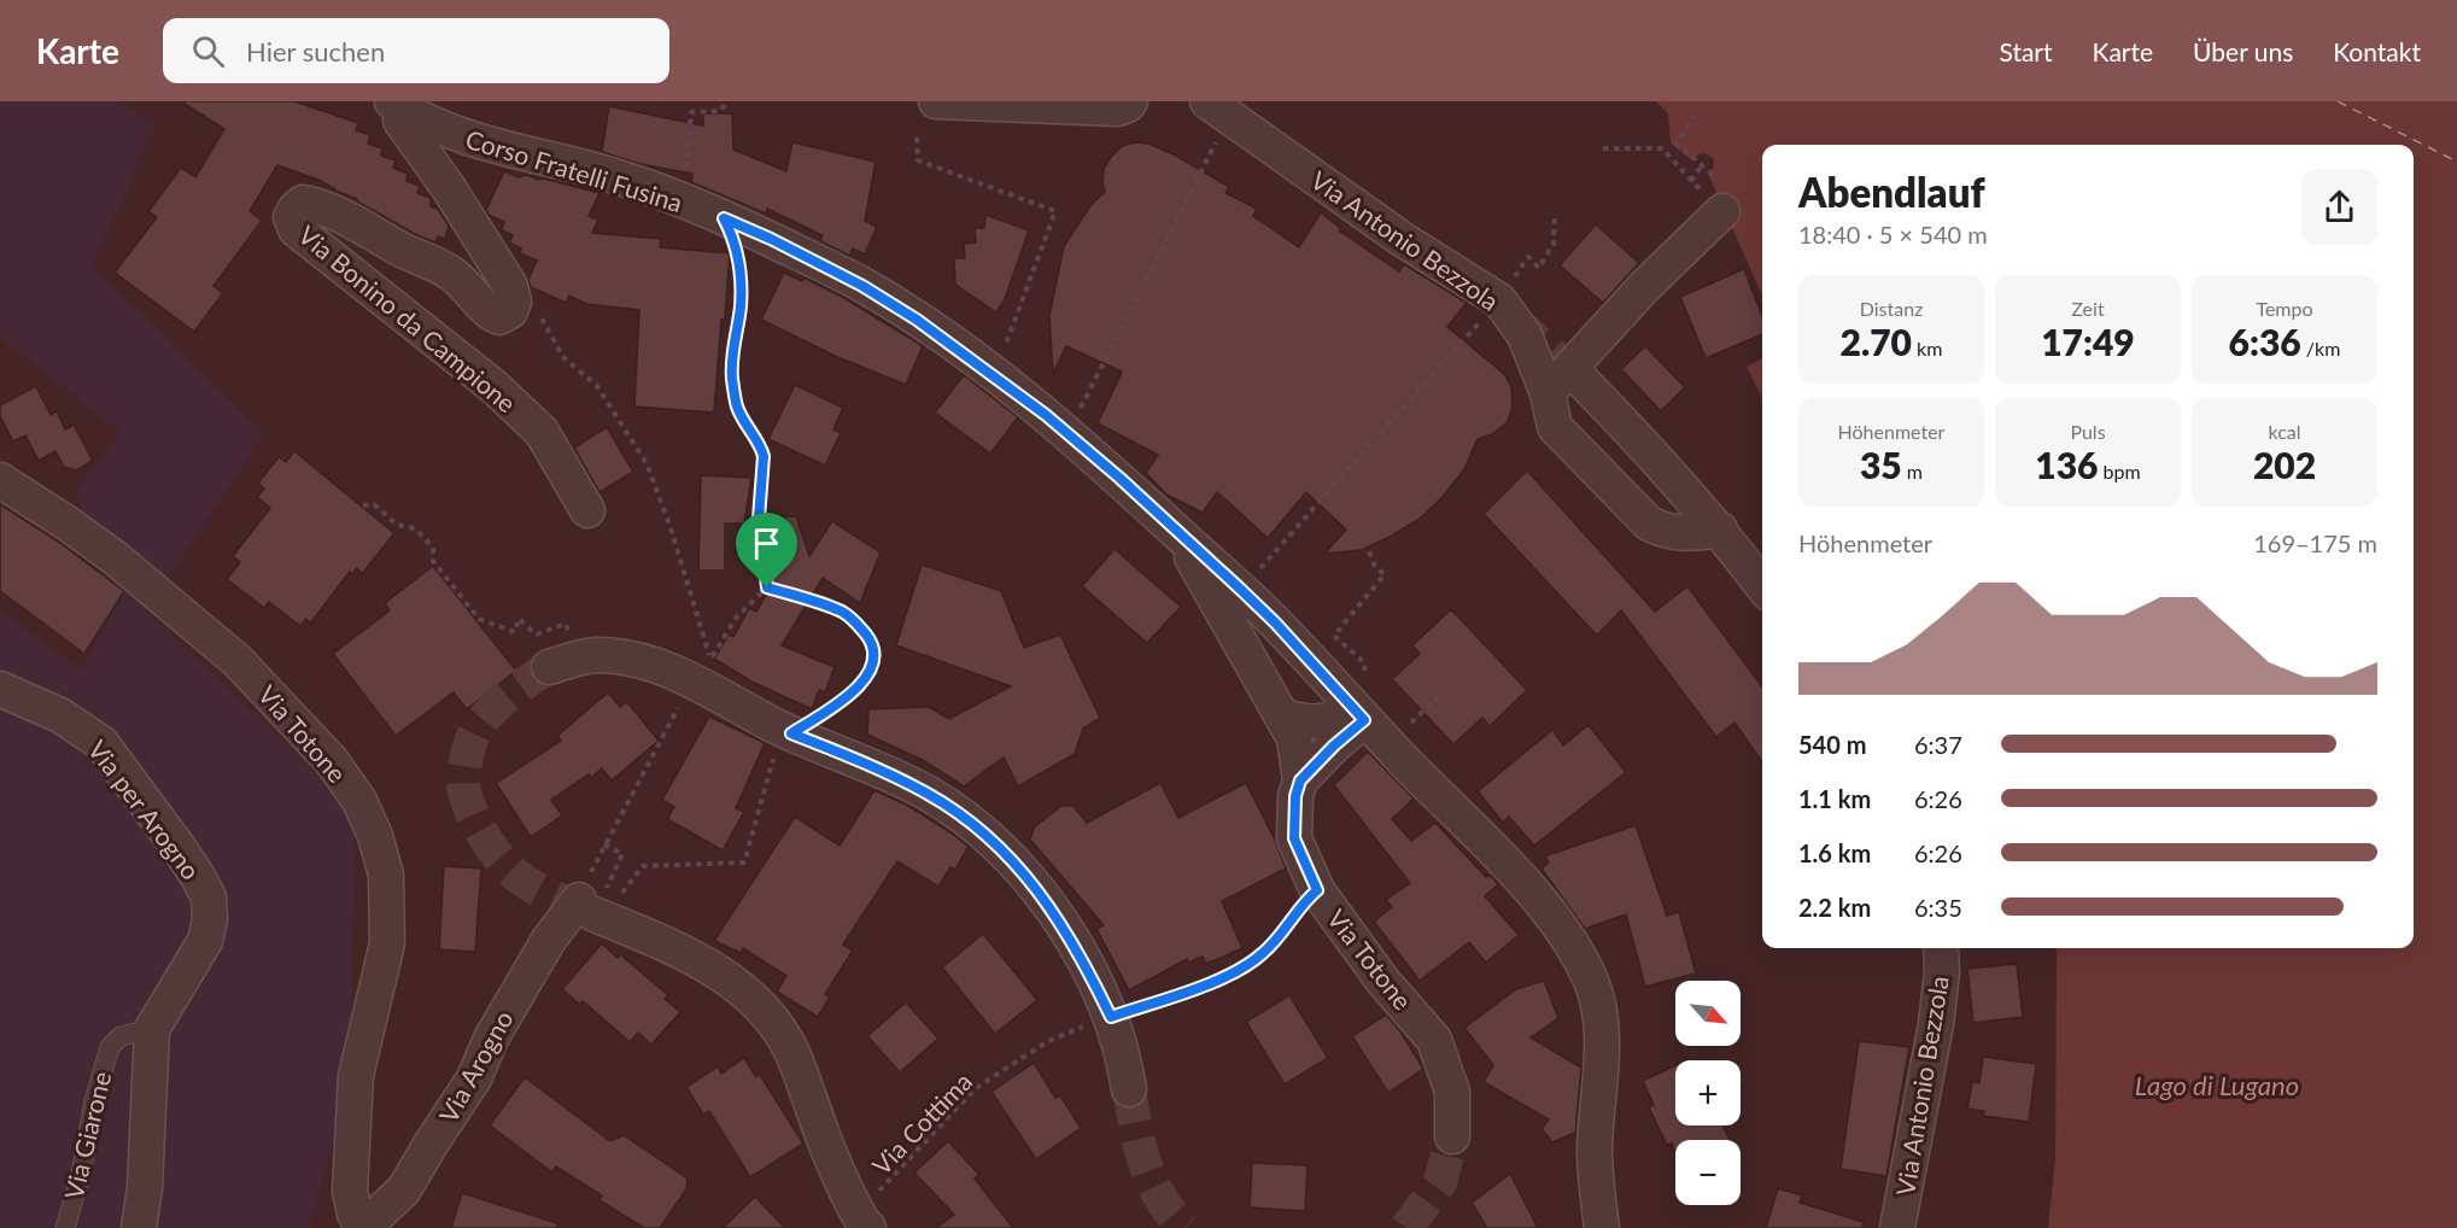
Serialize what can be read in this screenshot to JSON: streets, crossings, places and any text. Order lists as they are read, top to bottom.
{
  "streets": {
    "street": [
      "Corso Fratelli Fusina",
      "Via Antonio Bezzola",
      "Via Bonino da Campione",
      "Via Totone",
      "Via per Arogno",
      "Via Arogno"
    ],
    "lane": ["Via Giarone"],
    "path": ["Via Cottima"]
  },
  "crossings": [
    ["Corso Fratelli Fusina", "Via Bonino da Campione"],
    ["Corso Fratelli Fusina", "Via Totone"],
    ["Via Totone", "Via Cottima"],
    ["Via per Arogno", "Via Giarone"]
  ],
  "water": ["Lago di Lugano"],
  "north": "bottom right",
  "page": {
    "header": "Karte",
    "search": "Hier suchen",
    "nav": [
      "Start",
      "Karte",
      "Über uns",
      "Kontakt"
    ],
    "heading": ["Abendlauf", "18:40 · 5 × 540 m"],
    "stats": [
      ["Distanz", "2.70 km"],
      ["Zeit", "17:49"],
      ["Tempo", "6:36 /km"],
      ["Höhenmeter", "35 m"],
      ["Puls", "136 bpm"],
      ["kcal", "202"]
    ],
    "chart": ["Höhenmeter", "169–175 m"],
    "list": [
      {
        "name": "540 m",
        "note": "6:37"
      },
      {
        "name": "1.1 km",
        "note": "6:26"
      },
      {
        "name": "1.6 km",
        "note": "6:26"
      },
      {
        "name": "2.2 km",
        "note": "6:35"
      }
    ],
    "map_buttons": ["+", "−"]
  }
}
